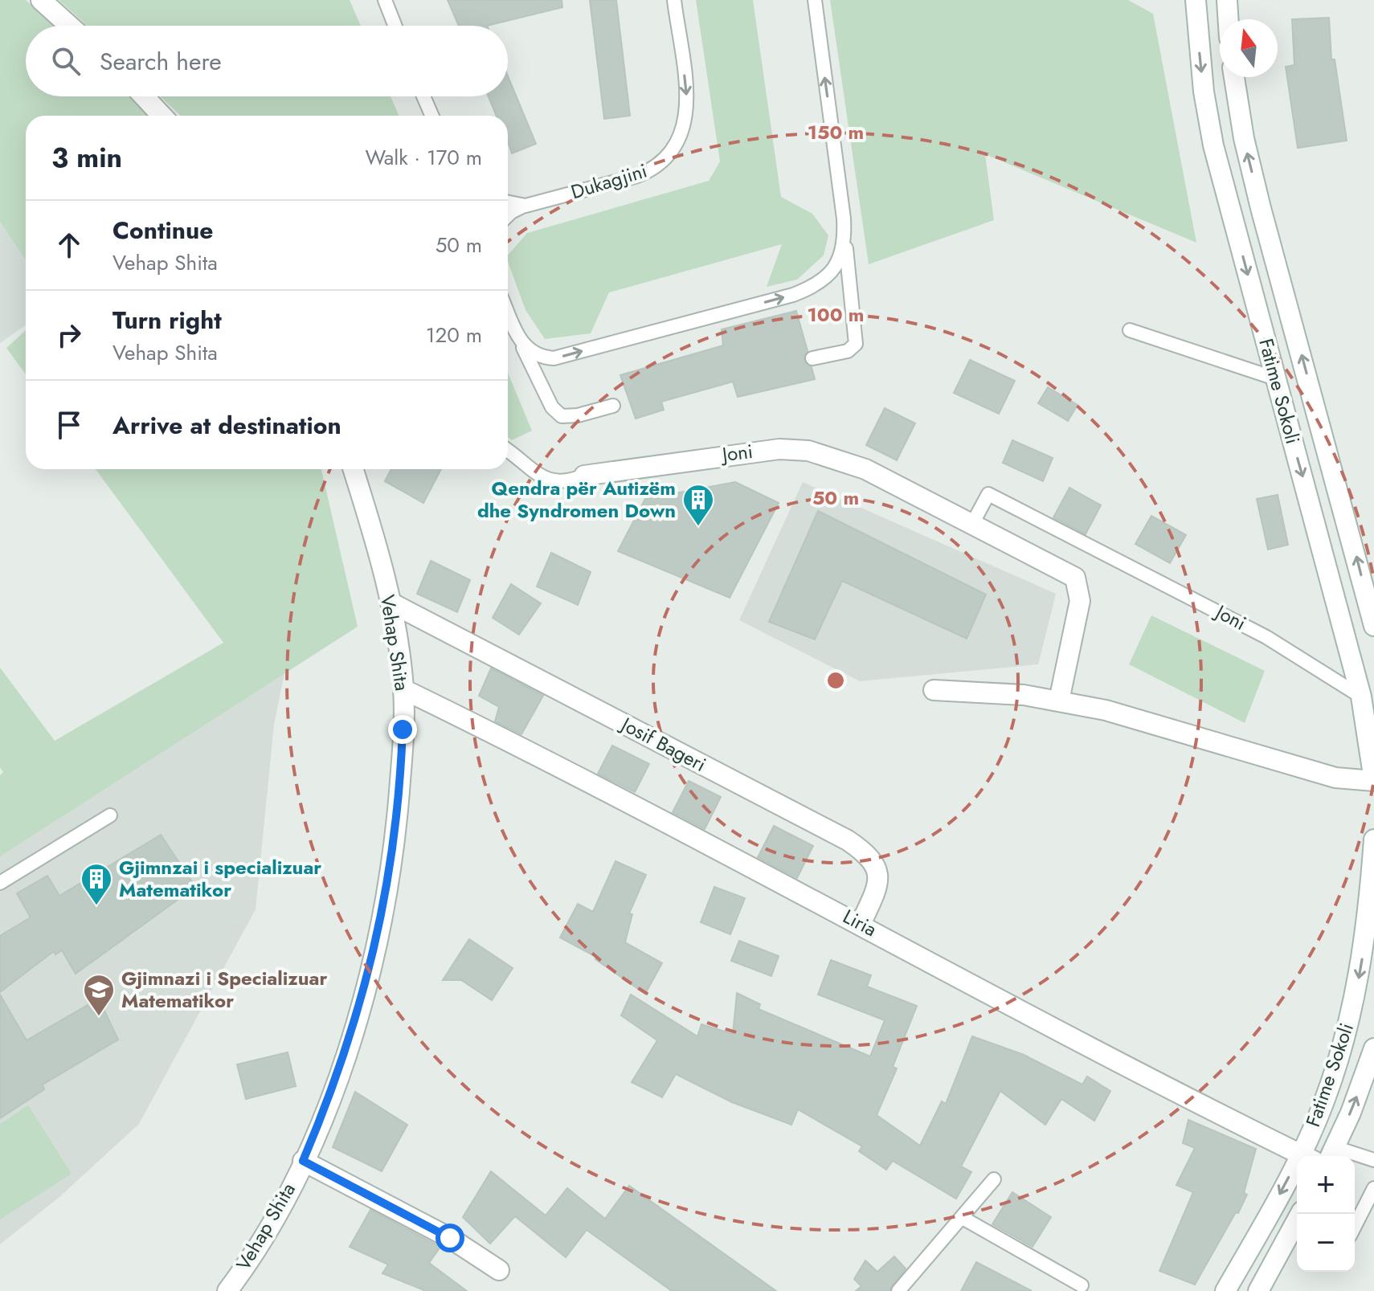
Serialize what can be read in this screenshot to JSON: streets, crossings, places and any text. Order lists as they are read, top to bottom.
{
  "streets": {
    "street": [
      "Fatime Sokoli",
      "Joni",
      "Vehap Shita",
      "Josif Bageri",
      "Liria"
    ],
    "lane": ["Dukagjini"]
  },
  "crossings": [
    ["Fatime Sokoli", "Joni"],
    ["Vehap Shita", "Josif Bageri"],
    ["Vehap Shita", "Liria"],
    ["Josif Bageri", "Liria"]
  ],
  "one_way": ["Dukagjini"],
  "places": {
    "building": ["Qendra për Autizëm dhe Syndromen Down", "Gjimnzai i specializuar Matematikor"],
    "school or university": ["Gjimnazi i Specializuar Matematikor"]
  },
  "north": "top",
  "page": {
    "search": "Search here",
    "heading": ["3 min", "Walk · 170 m"],
    "list": [
      ["Continue", "Vehap Shita", "50 m"],
      ["Turn right", "Vehap Shita", "120 m"],
      "Arrive at destination"
    ],
    "map_buttons": ["+", "−"]
  },
  "rings": ["150 m", "100 m", "50 m"]
}
